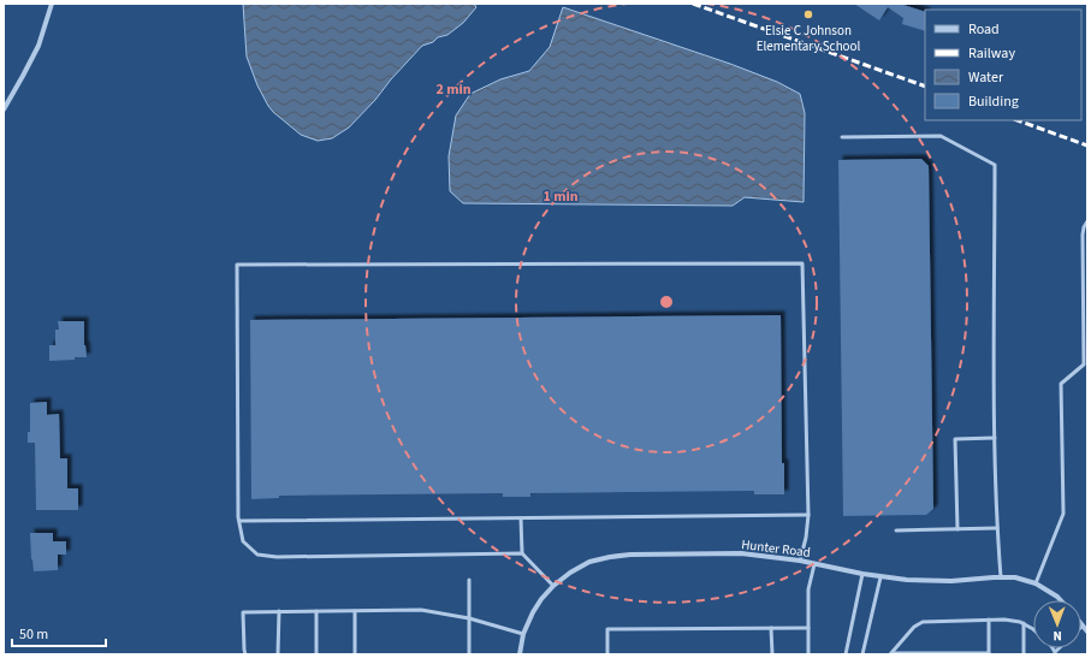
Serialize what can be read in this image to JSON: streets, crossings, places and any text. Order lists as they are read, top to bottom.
{
  "streets": {
    "street": ["Hunter Road"]
  },
  "places": ["Elsie C Johnson Elementary School"],
  "legend": [
    "Road",
    "Railway",
    "Water",
    "Building"
  ],
  "scale_bar": "50 m",
  "north": "bottom",
  "rings": ["2 min", "1 min"]
}
